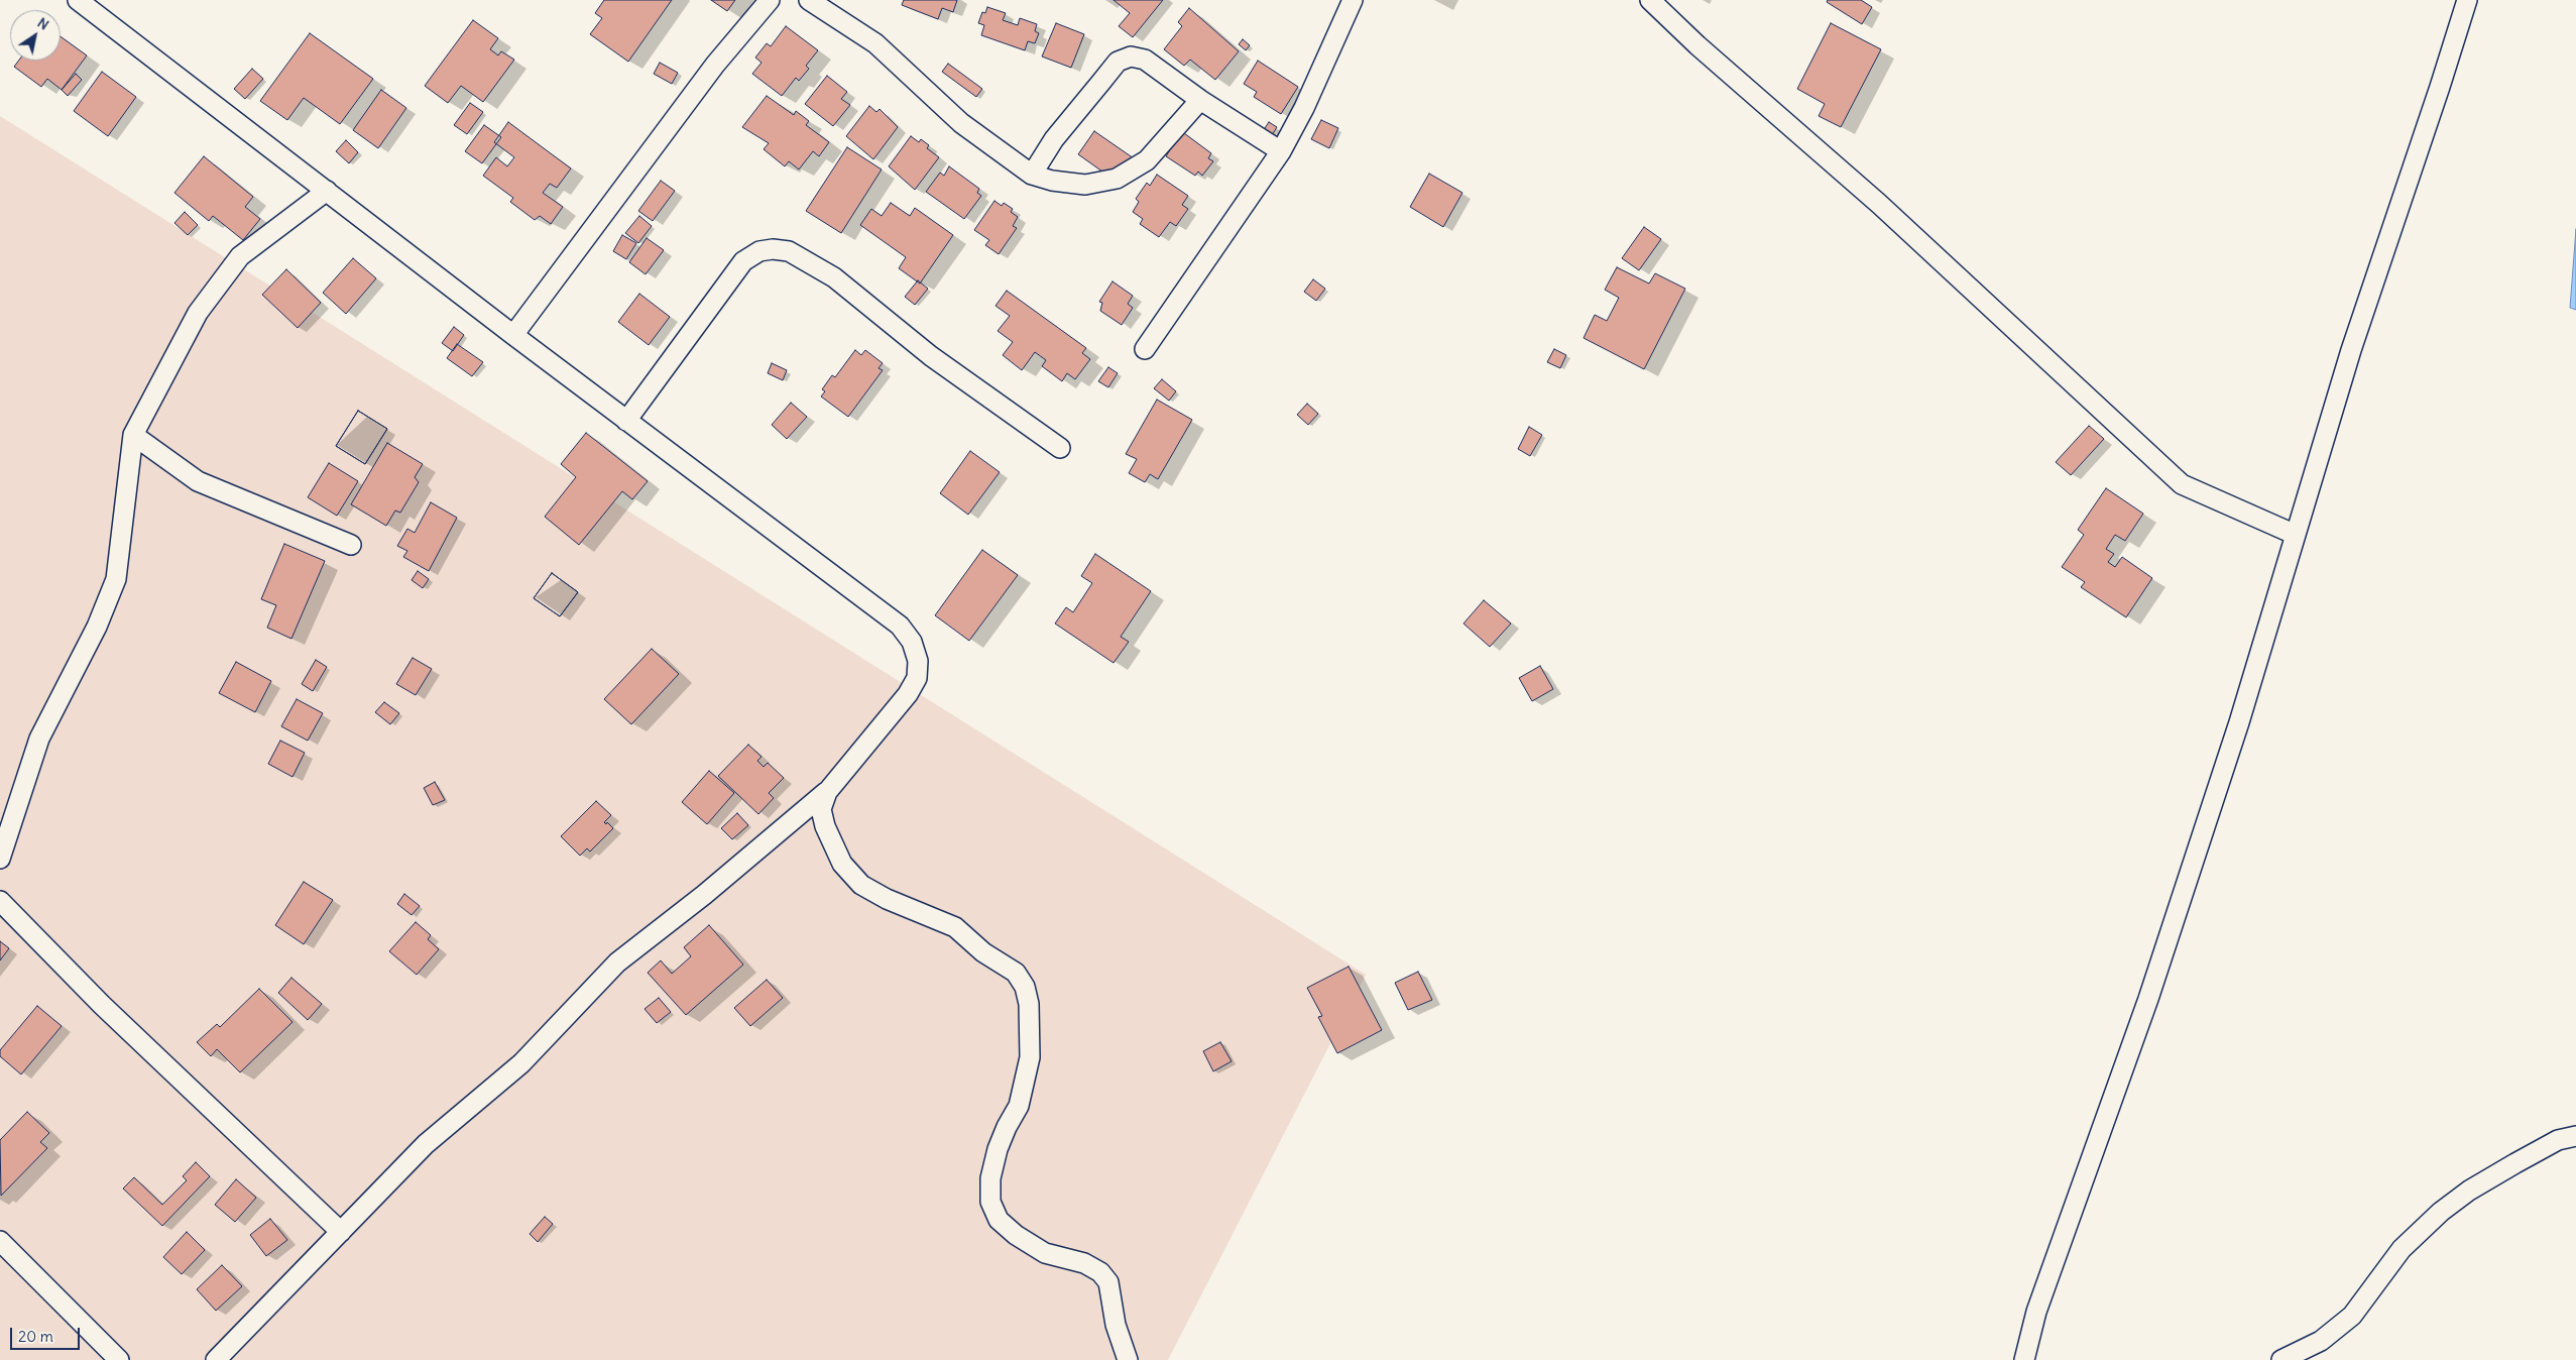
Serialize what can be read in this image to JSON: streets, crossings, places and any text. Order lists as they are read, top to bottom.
{
  "scale_bar": "20 m",
  "north": "top right"
}
